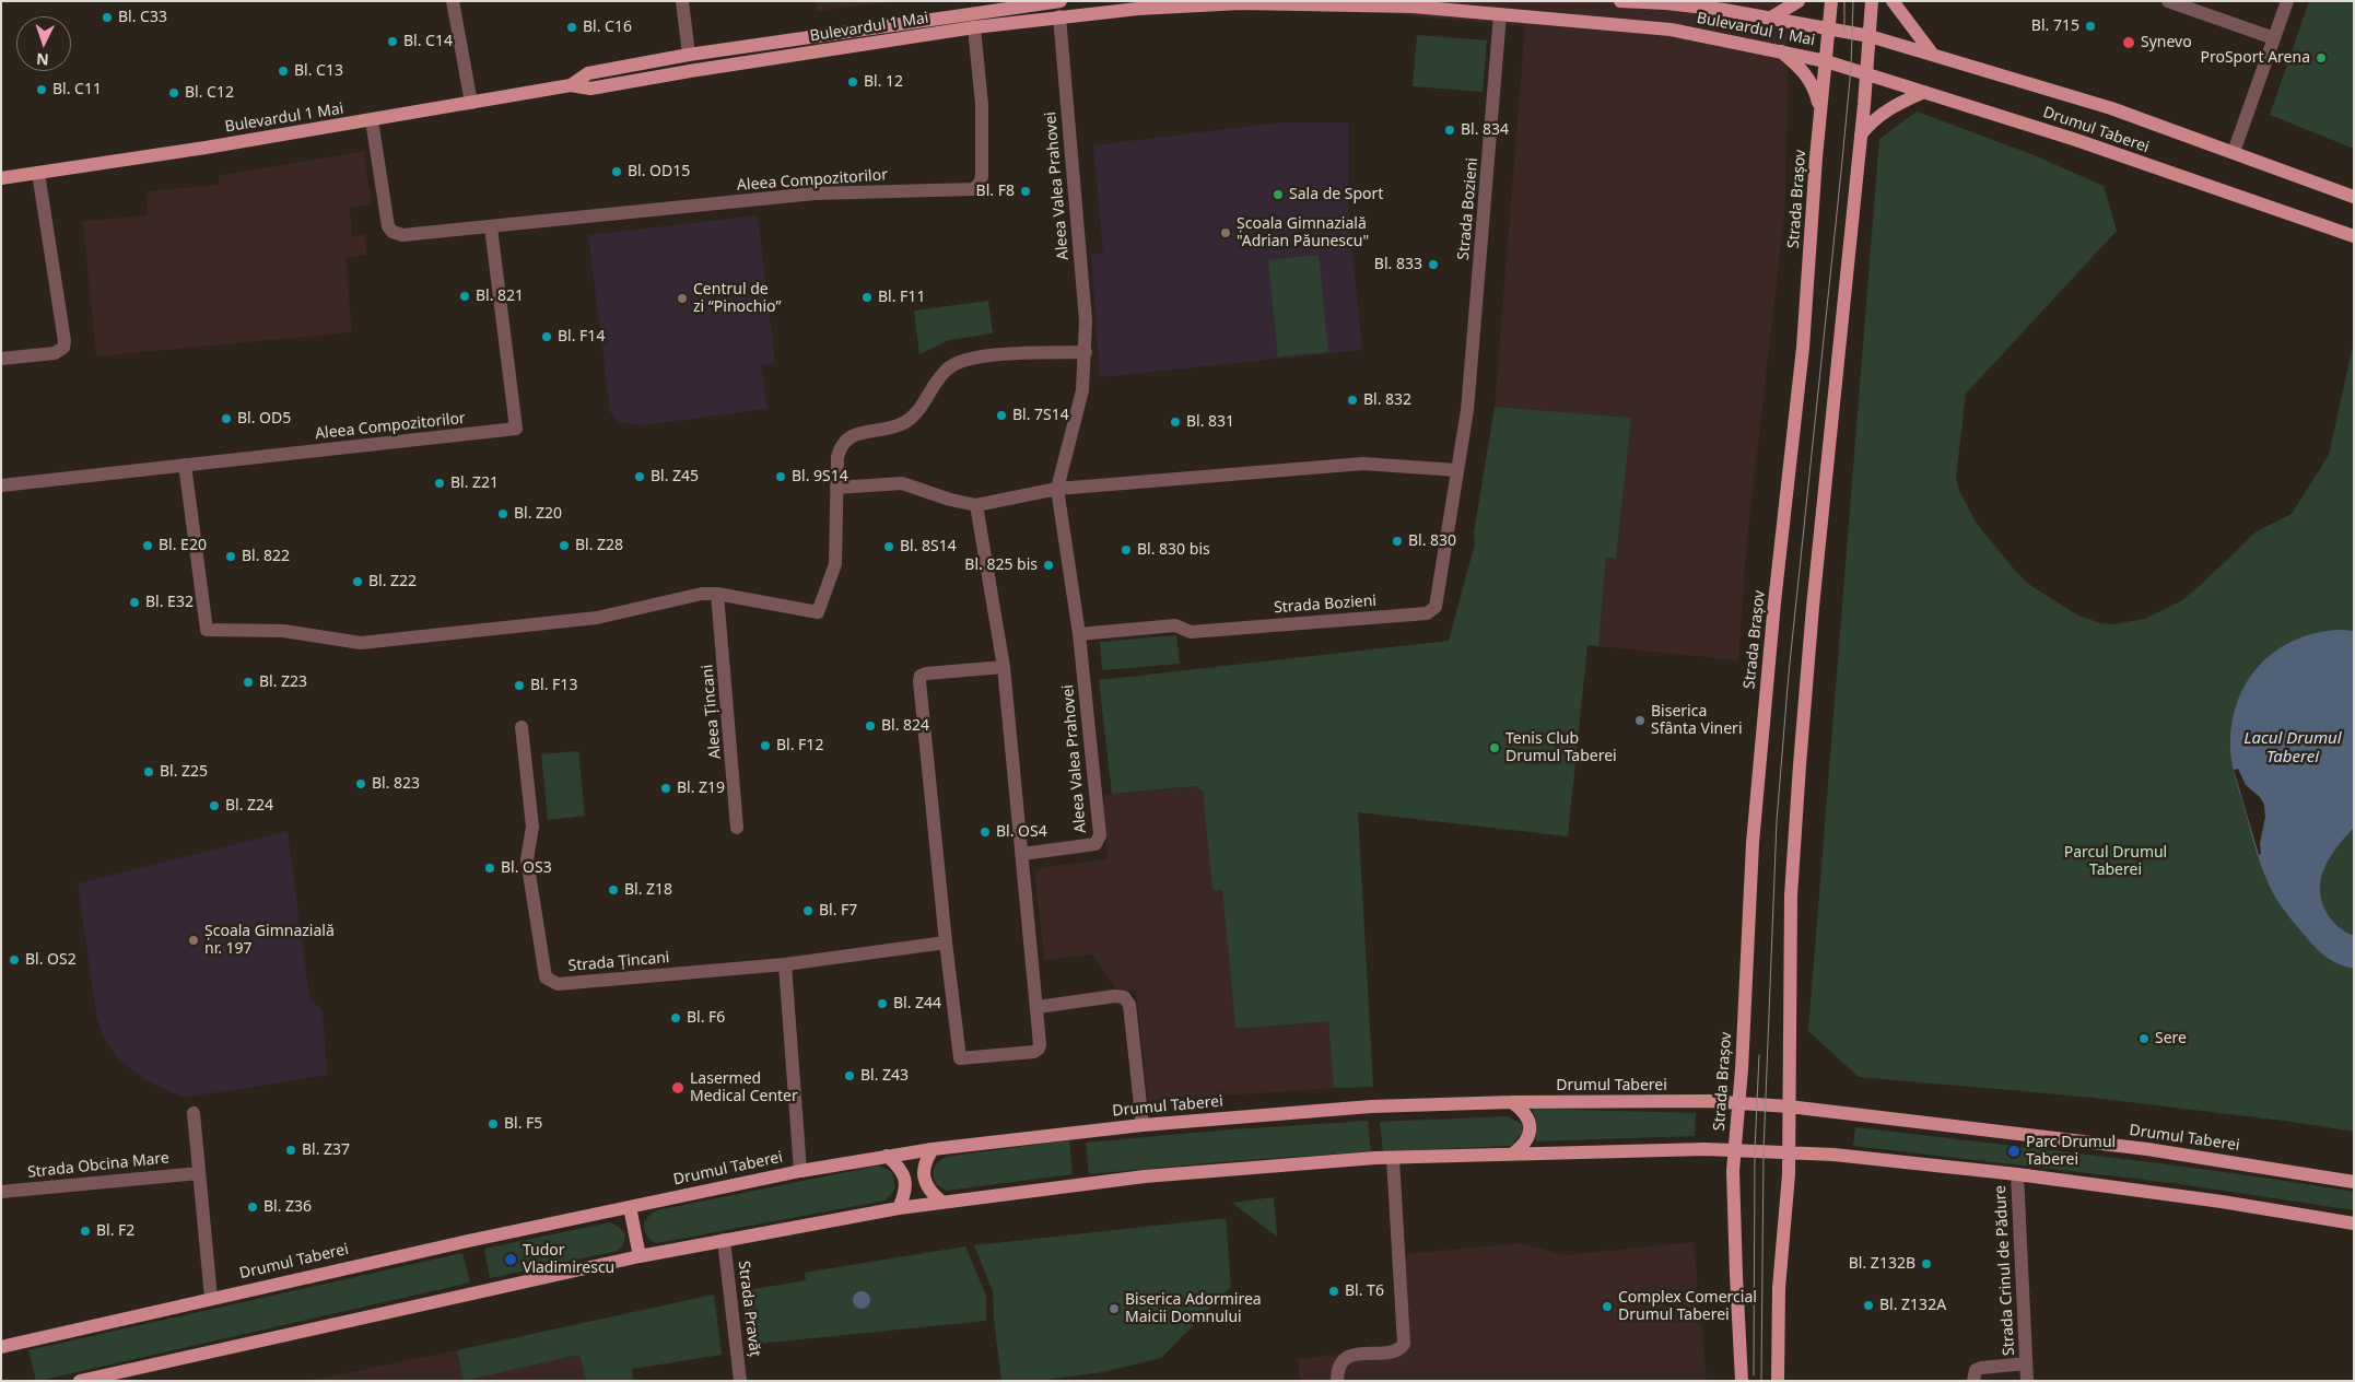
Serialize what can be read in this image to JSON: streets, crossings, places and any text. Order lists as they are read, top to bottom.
{
  "streets": {
    "main road": ["Bulevardul 1 Mai", "Drumul Taberei", "Strada Brașov"],
    "street": [
      "Aleea Compozitorilor",
      "Aleea Valea Prahovei",
      "Strada Bozieni",
      "Aleea Țincani",
      "Strada Țincani",
      "Strada Obcina Mare",
      "Strada Crinul de Pădure",
      "Strada Pravăț"
    ]
  },
  "crossings": [
    ["Bulevardul 1 Mai", "Drumul Taberei"],
    ["Bulevardul 1 Mai", "Aleea Compozitorilor"],
    ["Bulevardul 1 Mai", "Aleea Valea Prahovei"],
    ["Bulevardul 1 Mai", "Strada Brașov"],
    ["Bulevardul 1 Mai", "Strada Bozieni"],
    ["Drumul Taberei", "Strada Brașov"],
    ["Aleea Valea Prahovei", "Strada Bozieni"]
  ],
  "water": ["Lacul Drumul Taberei"],
  "parks": ["Parcul Drumul Taberei"],
  "places": [
    "Bl. C33",
    "Bl. 715",
    "Bl. C16",
    "Bl. C14",
    "Synevo",
    "ProSport Arena",
    "Bl. C13",
    "Bl. 12",
    "Bl. C11",
    "Bl. C12",
    "Bl. 834",
    "Bl. OD15",
    "Bl. F8",
    "Sala de Sport",
    "Școala Gimnazială \"Adrian Păunescu\"",
    "Bl. 833",
    "Bl. 821",
    "Bl. F11",
    "Centrul de zi “Pinochio”",
    "Bl. F14",
    "Bl. 832",
    "Bl. 7S14",
    "Bl. OD5",
    "Bl. 831",
    "Bl. Z45",
    "Bl. 9S14",
    "Bl. Z21",
    "Bl. Z20",
    "Bl. 830",
    "Bl. E20",
    "Bl. Z28",
    "Bl. 8S14",
    "Bl. 830 bis",
    "Bl. 822",
    "Bl. 825 bis",
    "Bl. Z22",
    "Bl. E32",
    "Bl. Z23",
    "Bl. F13",
    "Biserica Sfânta Vineri",
    "Bl. 824",
    "Bl. F12",
    "Tenis Club Drumul Taberei",
    "Bl. Z25",
    "Bl. 823",
    "Bl. Z19",
    "Bl. Z24",
    "Bl. OS4",
    "Bl. OS3",
    "Bl. Z18",
    "Bl. F7",
    "Școala Gimnazială nr. 197",
    "Bl. OS2",
    "Bl. Z44",
    "Bl. F6",
    "Sere",
    "Bl. Z43",
    "Lasermed Medical Center",
    "Bl. F5",
    "Bl. Z37",
    "Parc Drumul Taberei",
    "Bl. Z36",
    "Bl. F2",
    "Tudor Vladimirescu",
    "Bl. Z132B",
    "Bl. T6",
    "Bl. Z132A",
    "Complex Comercial Drumul Taberei",
    "Biserica Adormirea Maicii Domnului"
  ],
  "north": "bottom"
}
